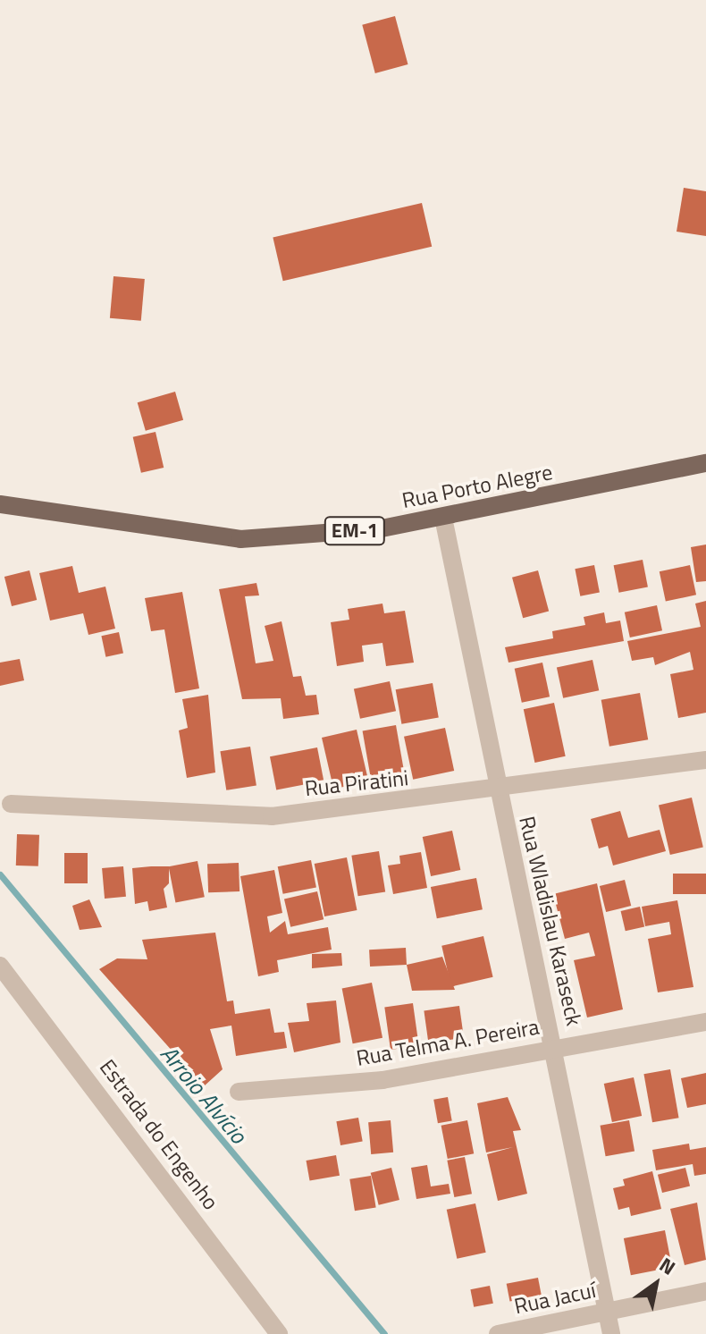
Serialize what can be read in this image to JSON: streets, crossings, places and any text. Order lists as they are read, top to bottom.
{
  "streets": {
    "main road": ["Rua Porto Alegre", "EM-1"],
    "street": [
      "Rua Piratini",
      "Rua Wladislau Karaseck",
      "Rua Telma A. Pereira",
      "Estrada do Engenho",
      "Rua Jacuí"
    ]
  },
  "crossings": [
    ["Rua Porto Alegre", "Rua Wladislau Karaseck"],
    ["Rua Piratini", "Rua Wladislau Karaseck"],
    ["Rua Wladislau Karaseck", "Rua Telma A. Pereira"],
    ["Rua Wladislau Karaseck", "Rua Jacuí"]
  ],
  "water": ["Arroio Alvício"],
  "north": "top right"
}
